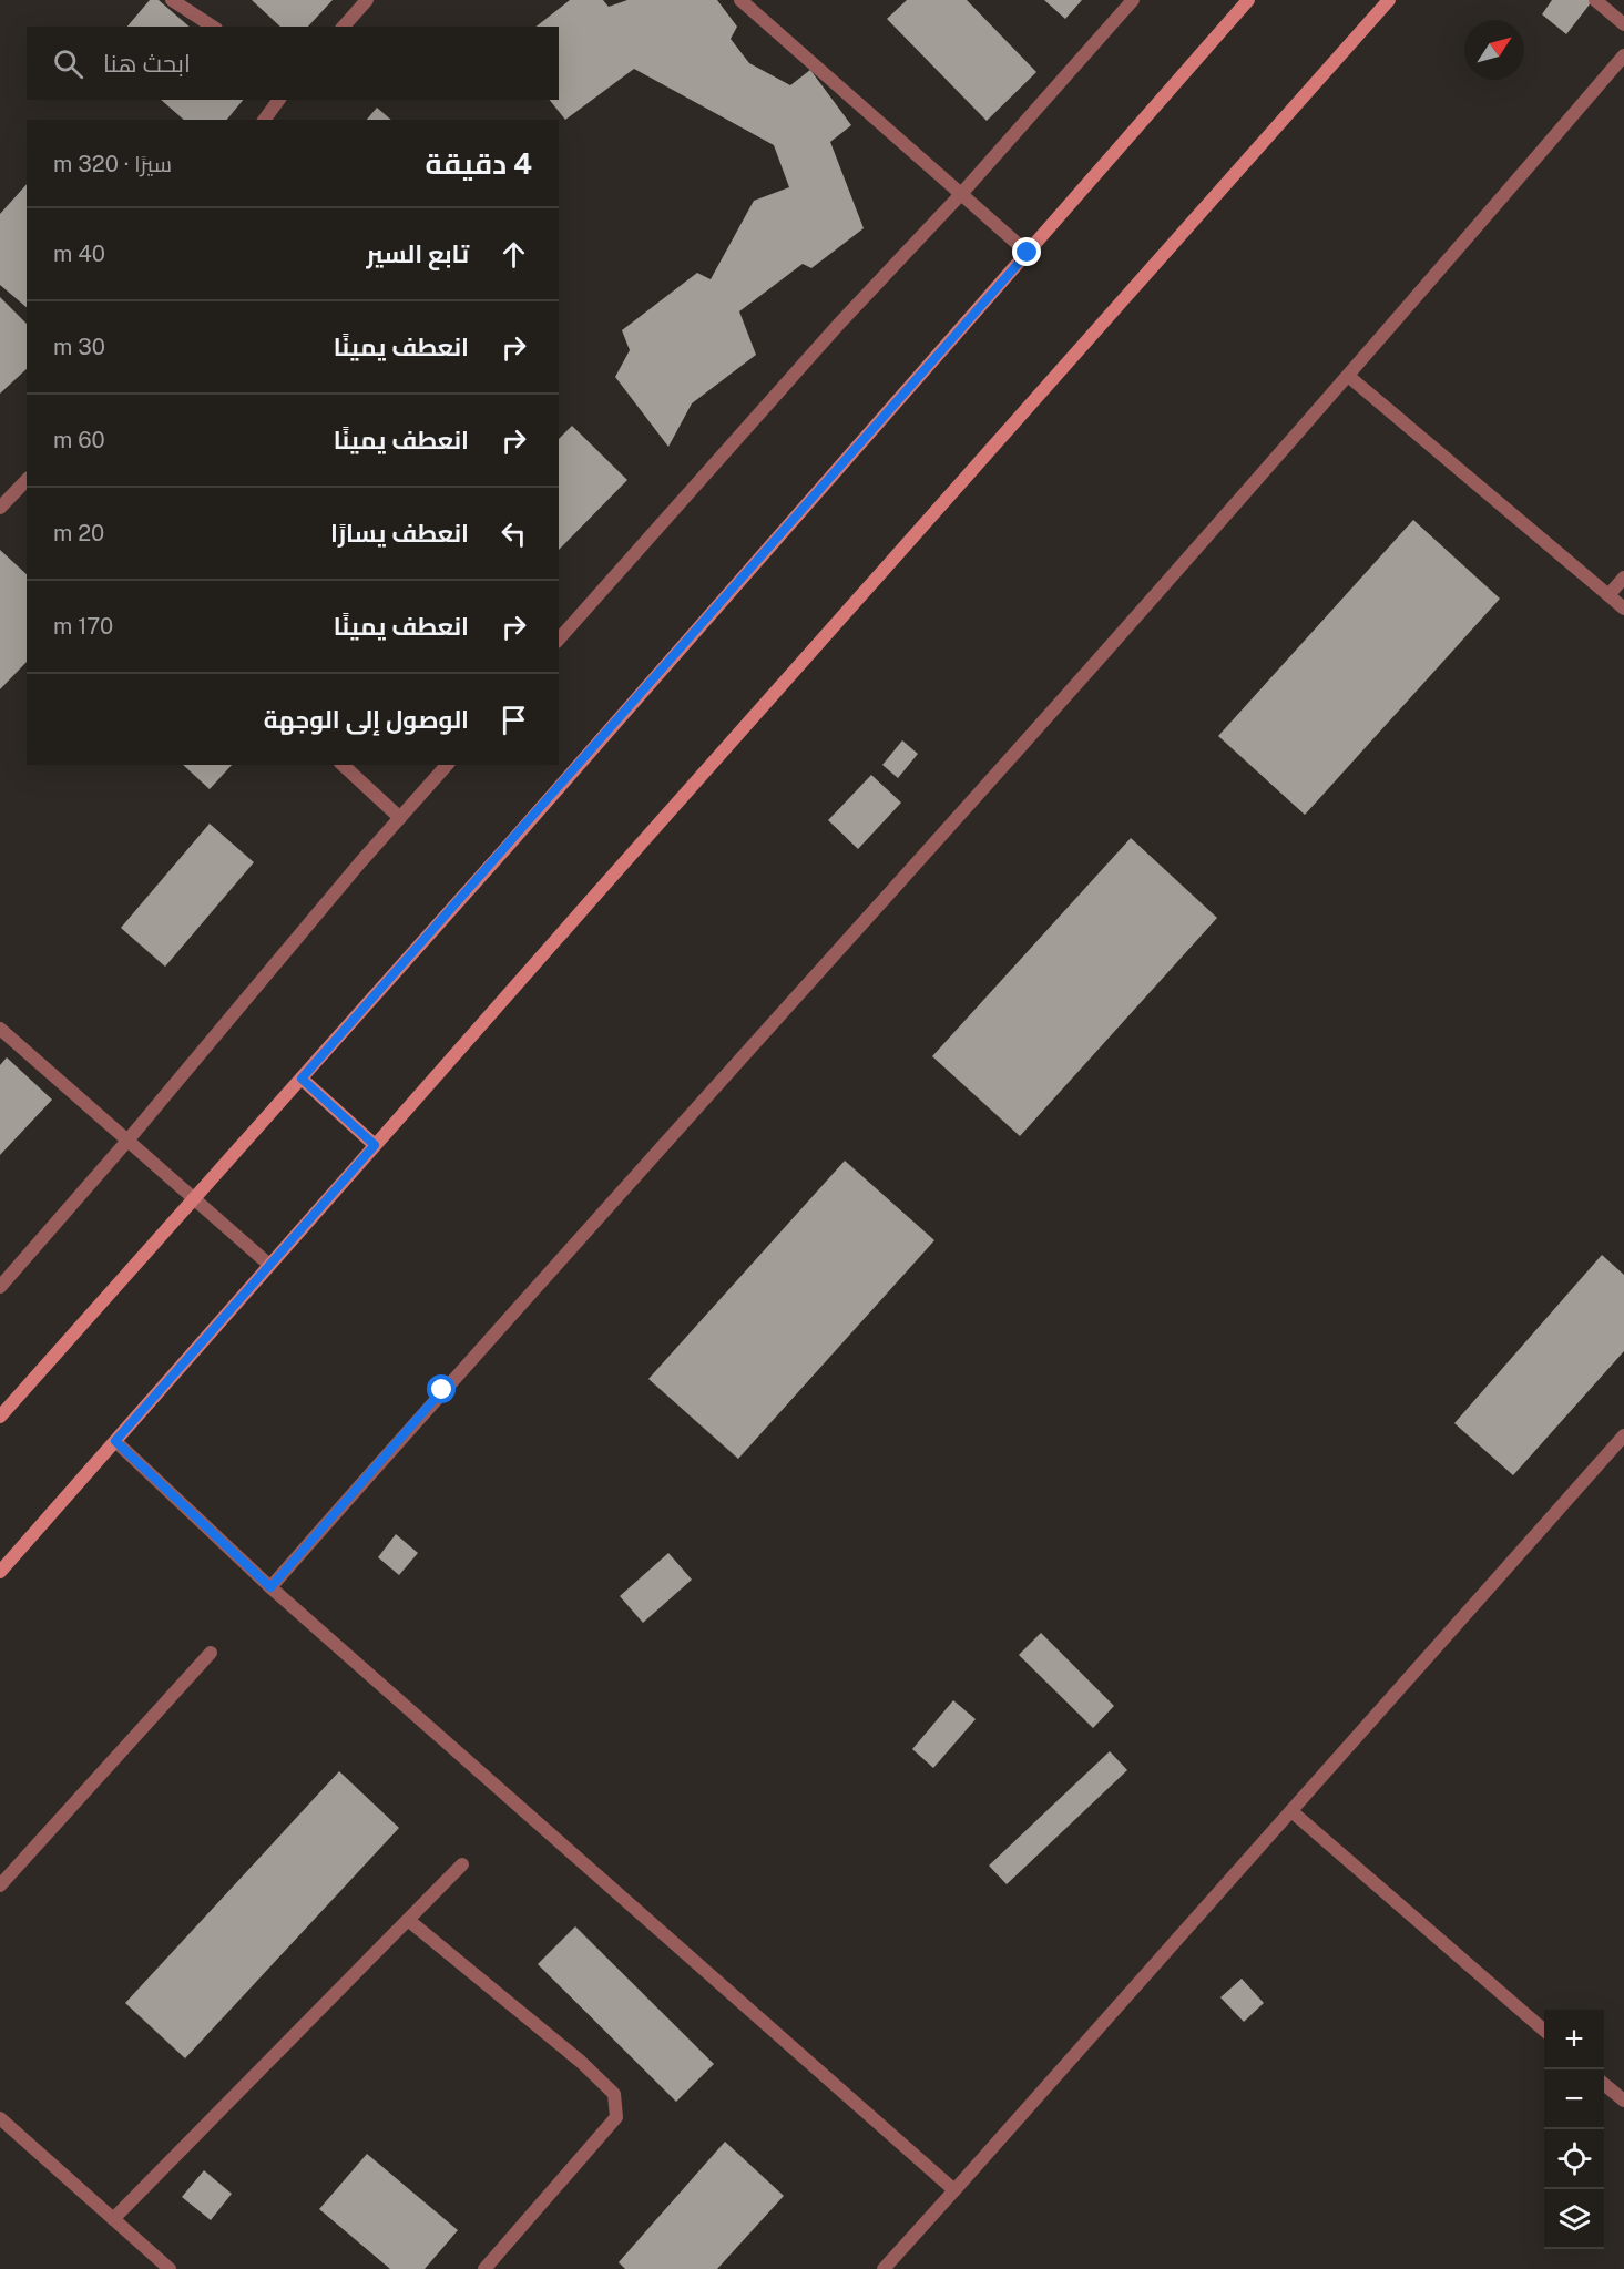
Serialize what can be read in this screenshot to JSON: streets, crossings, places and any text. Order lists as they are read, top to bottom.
{
  "north": "top right",
  "page": {
    "search": "ابحث هنا",
    "heading": ["4 دقيقة", "سيرًا · 320 m"],
    "list": [
      ["تابع السير", "40 m"],
      ["انعطف يمينًا", "30 m"],
      ["انعطف يمينًا", "60 m"],
      ["انعطف يسارًا", "20 m"],
      ["انعطف يمينًا", "170 m"],
      "الوصول إلى الوجهة"
    ],
    "map_buttons": ["+", "−"]
  }
}
